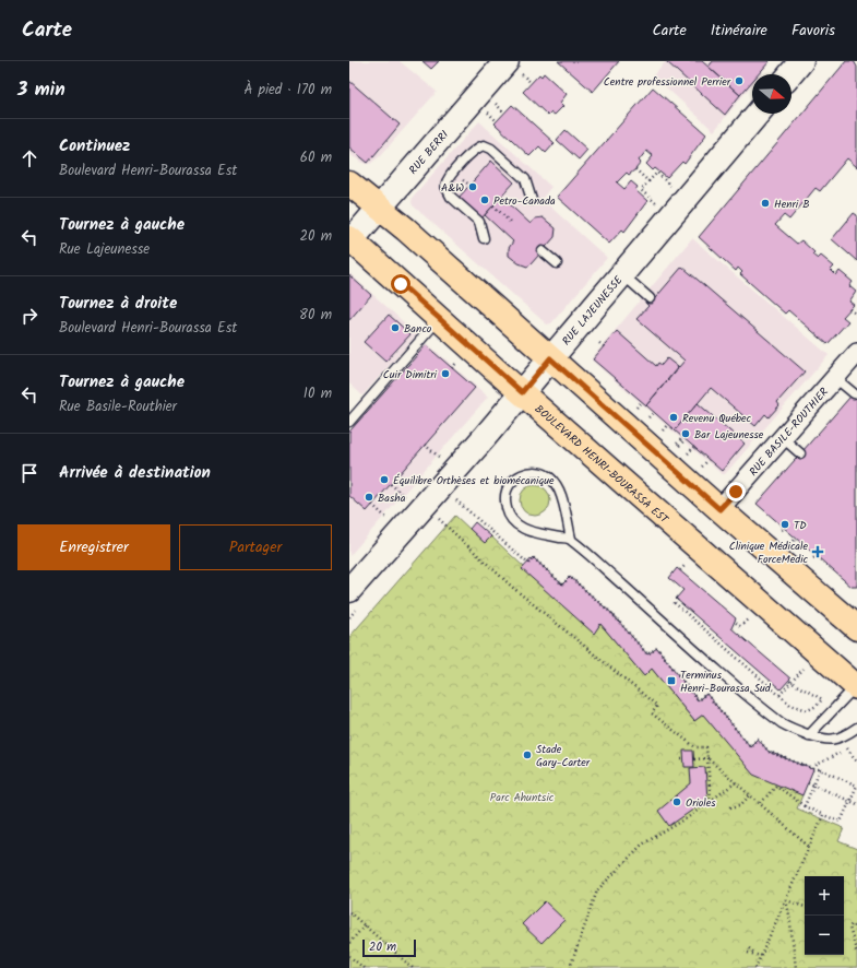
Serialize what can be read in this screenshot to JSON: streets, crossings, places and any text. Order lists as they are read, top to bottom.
{
  "streets": {
    "main road": ["RUE BERRI", "RUE LAJEUNESSE", "BOULEVARD HENRI-BOURASSA EST"],
    "street": ["RUE BASILE-ROUTHIER"]
  },
  "crossings": [
    ["RUE BERRI", "BOULEVARD HENRI-BOURASSA EST"],
    ["RUE LAJEUNESSE", "BOULEVARD HENRI-BOURASSA EST"]
  ],
  "parks": ["Parc Ahuntsic"],
  "places": {
    "other": [
      "Centre professionnel Perrier",
      "A&W",
      "Petro-Canada",
      "Henri B",
      "Banco",
      "Cuir Dimitri",
      "Revenu Québec",
      "Bar Lajeunesse",
      "Équilibre Orthèses et biomécanique",
      "Basha",
      "TD",
      "Stade Gary-Carter",
      "Orioles"
    ],
    "health": ["Clinique Médicale ForceMedic"],
    "transit": ["Terminus Henri-Bourassa Sud"]
  },
  "scale_bar": "20 m",
  "north": "right",
  "page": {
    "header": "Carte",
    "nav": ["Carte", "Itinéraire", "Favoris"],
    "heading": ["3 min", "À pied · 170 m"],
    "list": [
      ["Continuez", "Boulevard Henri-Bourassa Est", "60 m"],
      ["Tournez à gauche", "Rue Lajeunesse", "20 m"],
      ["Tournez à droite", "Boulevard Henri-Bourassa Est", "80 m"],
      ["Tournez à gauche", "Rue Basile-Routhier", "10 m"],
      "Arrivée à destination"
    ],
    "buttons": ["Enregistrer", "Partager"],
    "map_buttons": ["+", "−"],
    "scale": "20 m"
  }
}
